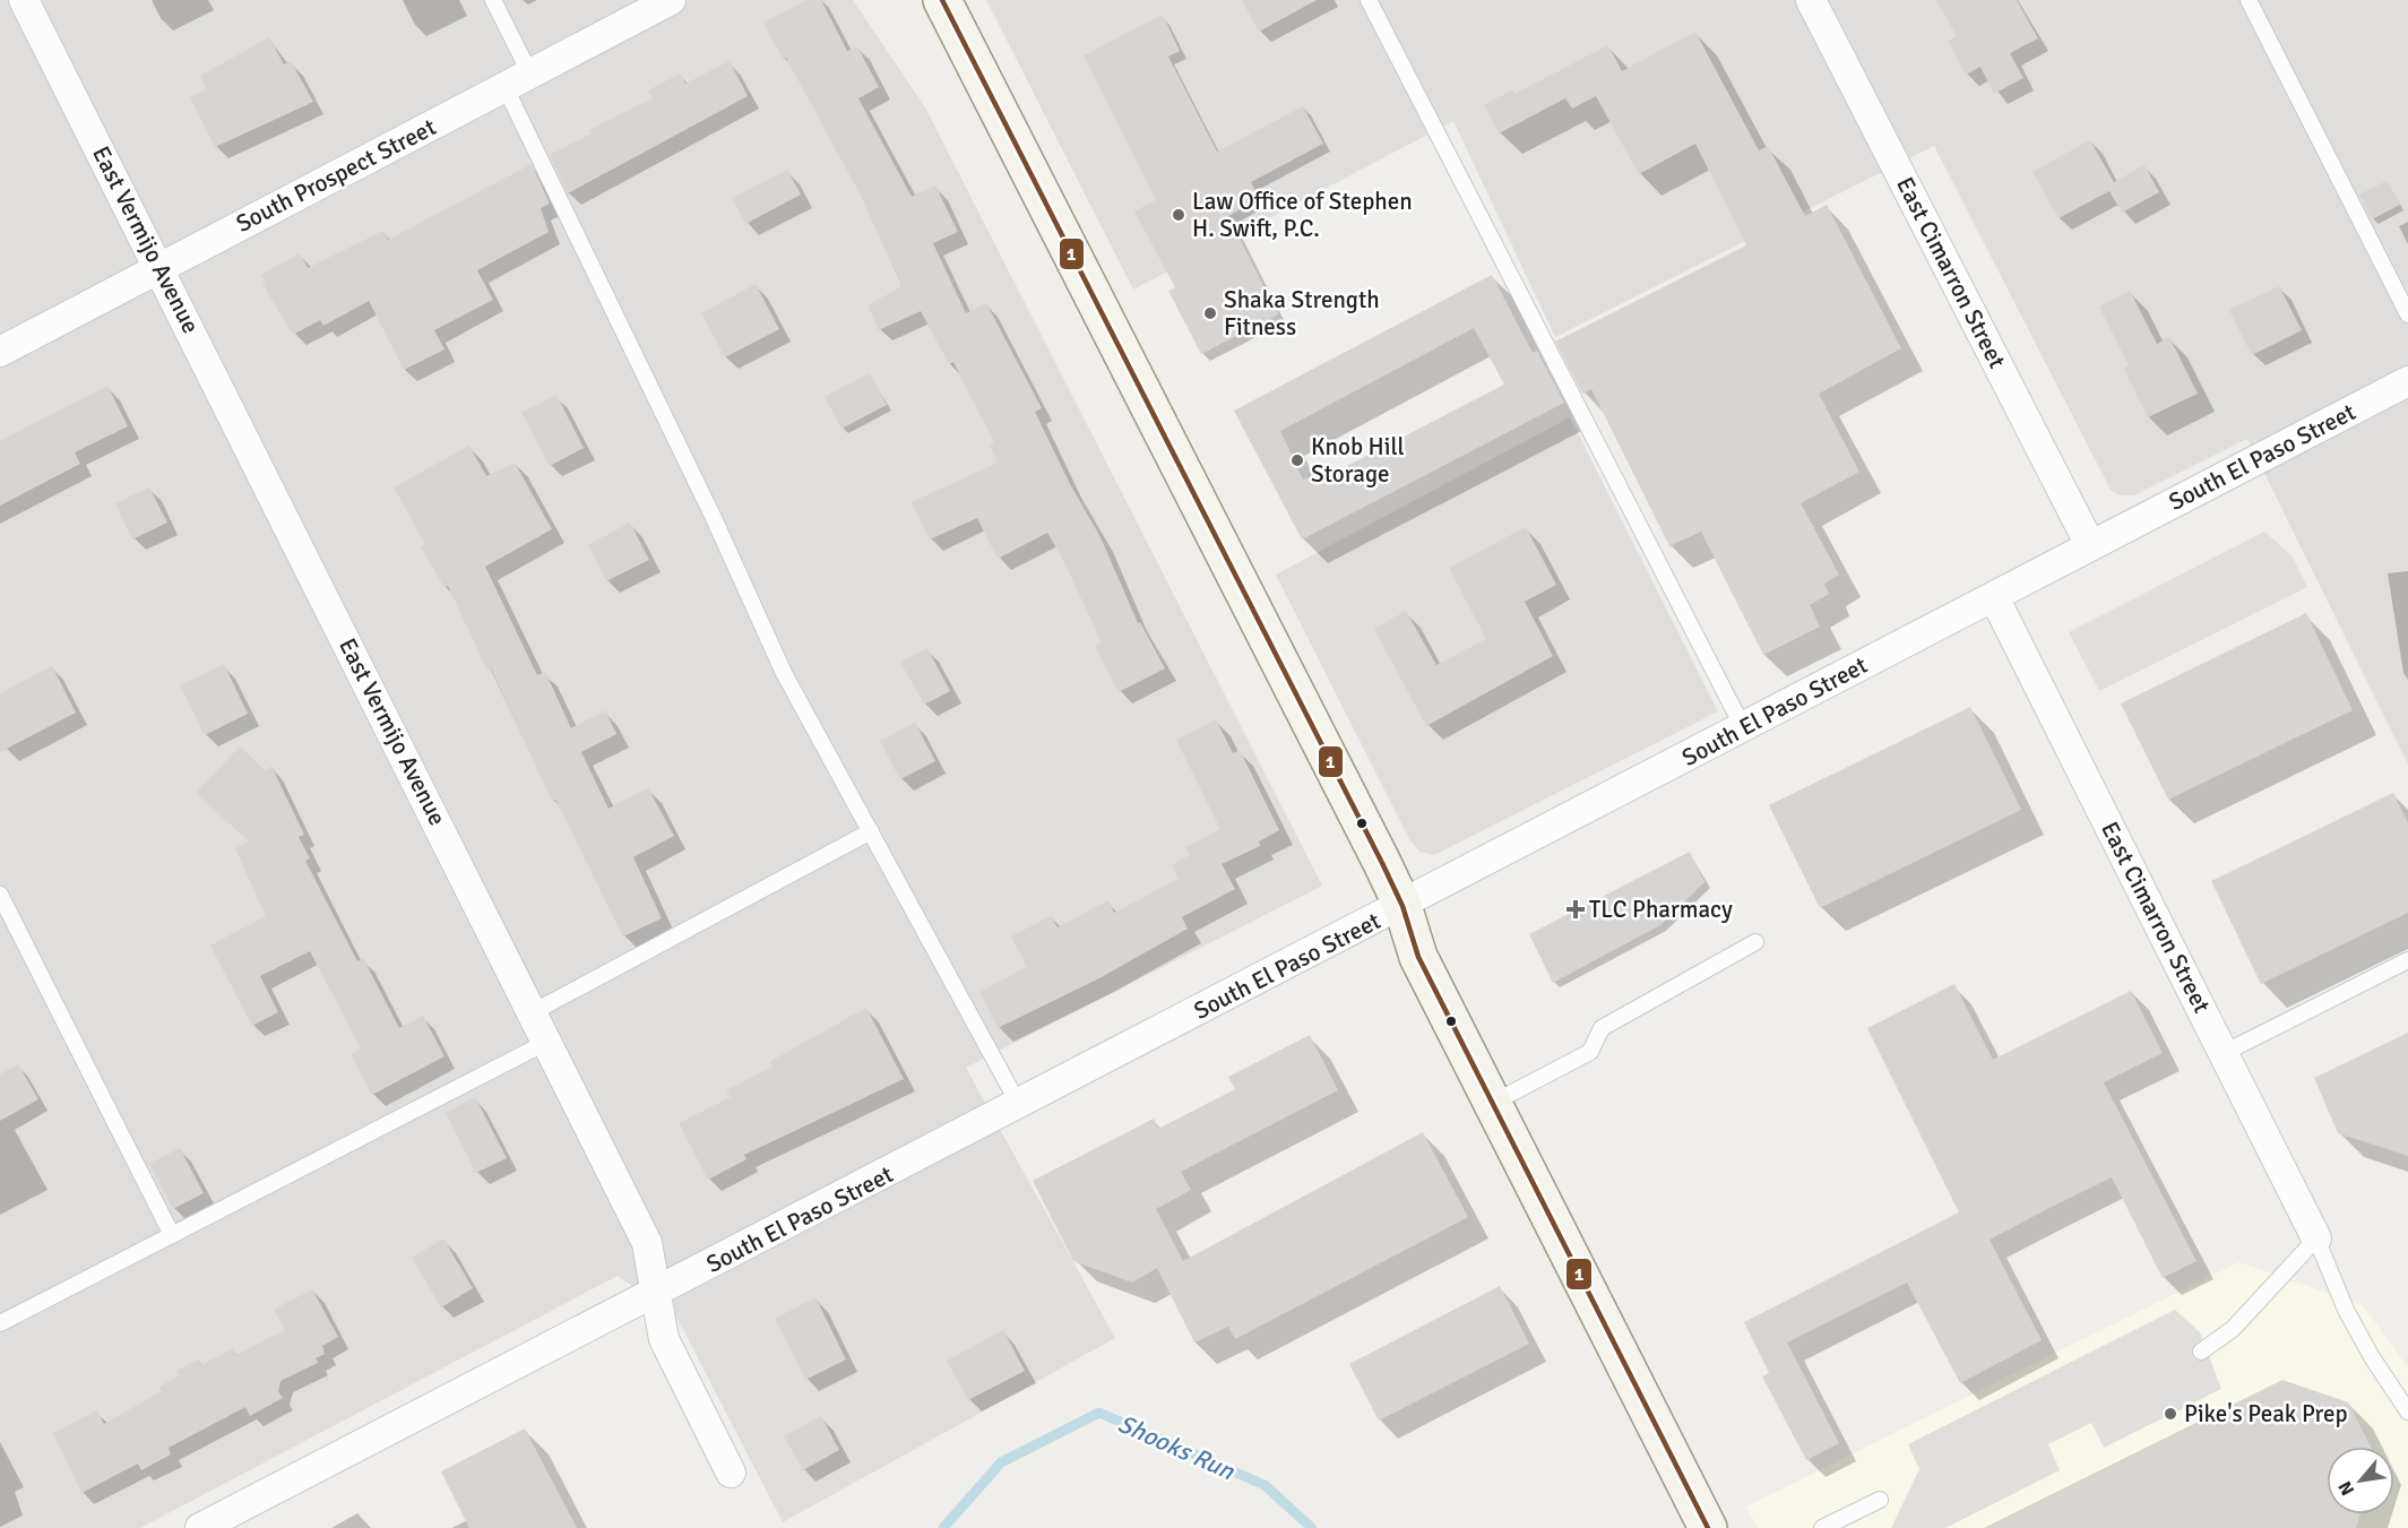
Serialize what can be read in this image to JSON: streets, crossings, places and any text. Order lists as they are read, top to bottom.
{
  "streets": {
    "street": [
      "South Prospect Street",
      "East Vermijo Avenue",
      "East Cimarron Street",
      "South El Paso Street"
    ]
  },
  "crossings": [
    ["South Prospect Street", "East Vermijo Avenue"],
    ["East Vermijo Avenue", "South El Paso Street"],
    ["East Cimarron Street", "South El Paso Street"]
  ],
  "water": ["Shooks Run"],
  "places": {
    "other": [
      "Law Office of Stephen H. Swift, P.C.",
      "Shaka Strength Fitness",
      "Knob Hill Storage",
      "Pike's Peak Prep"
    ],
    "health": ["TLC Pharmacy"]
  },
  "lines": ["transit line 1"],
  "north": "bottom left"
}
